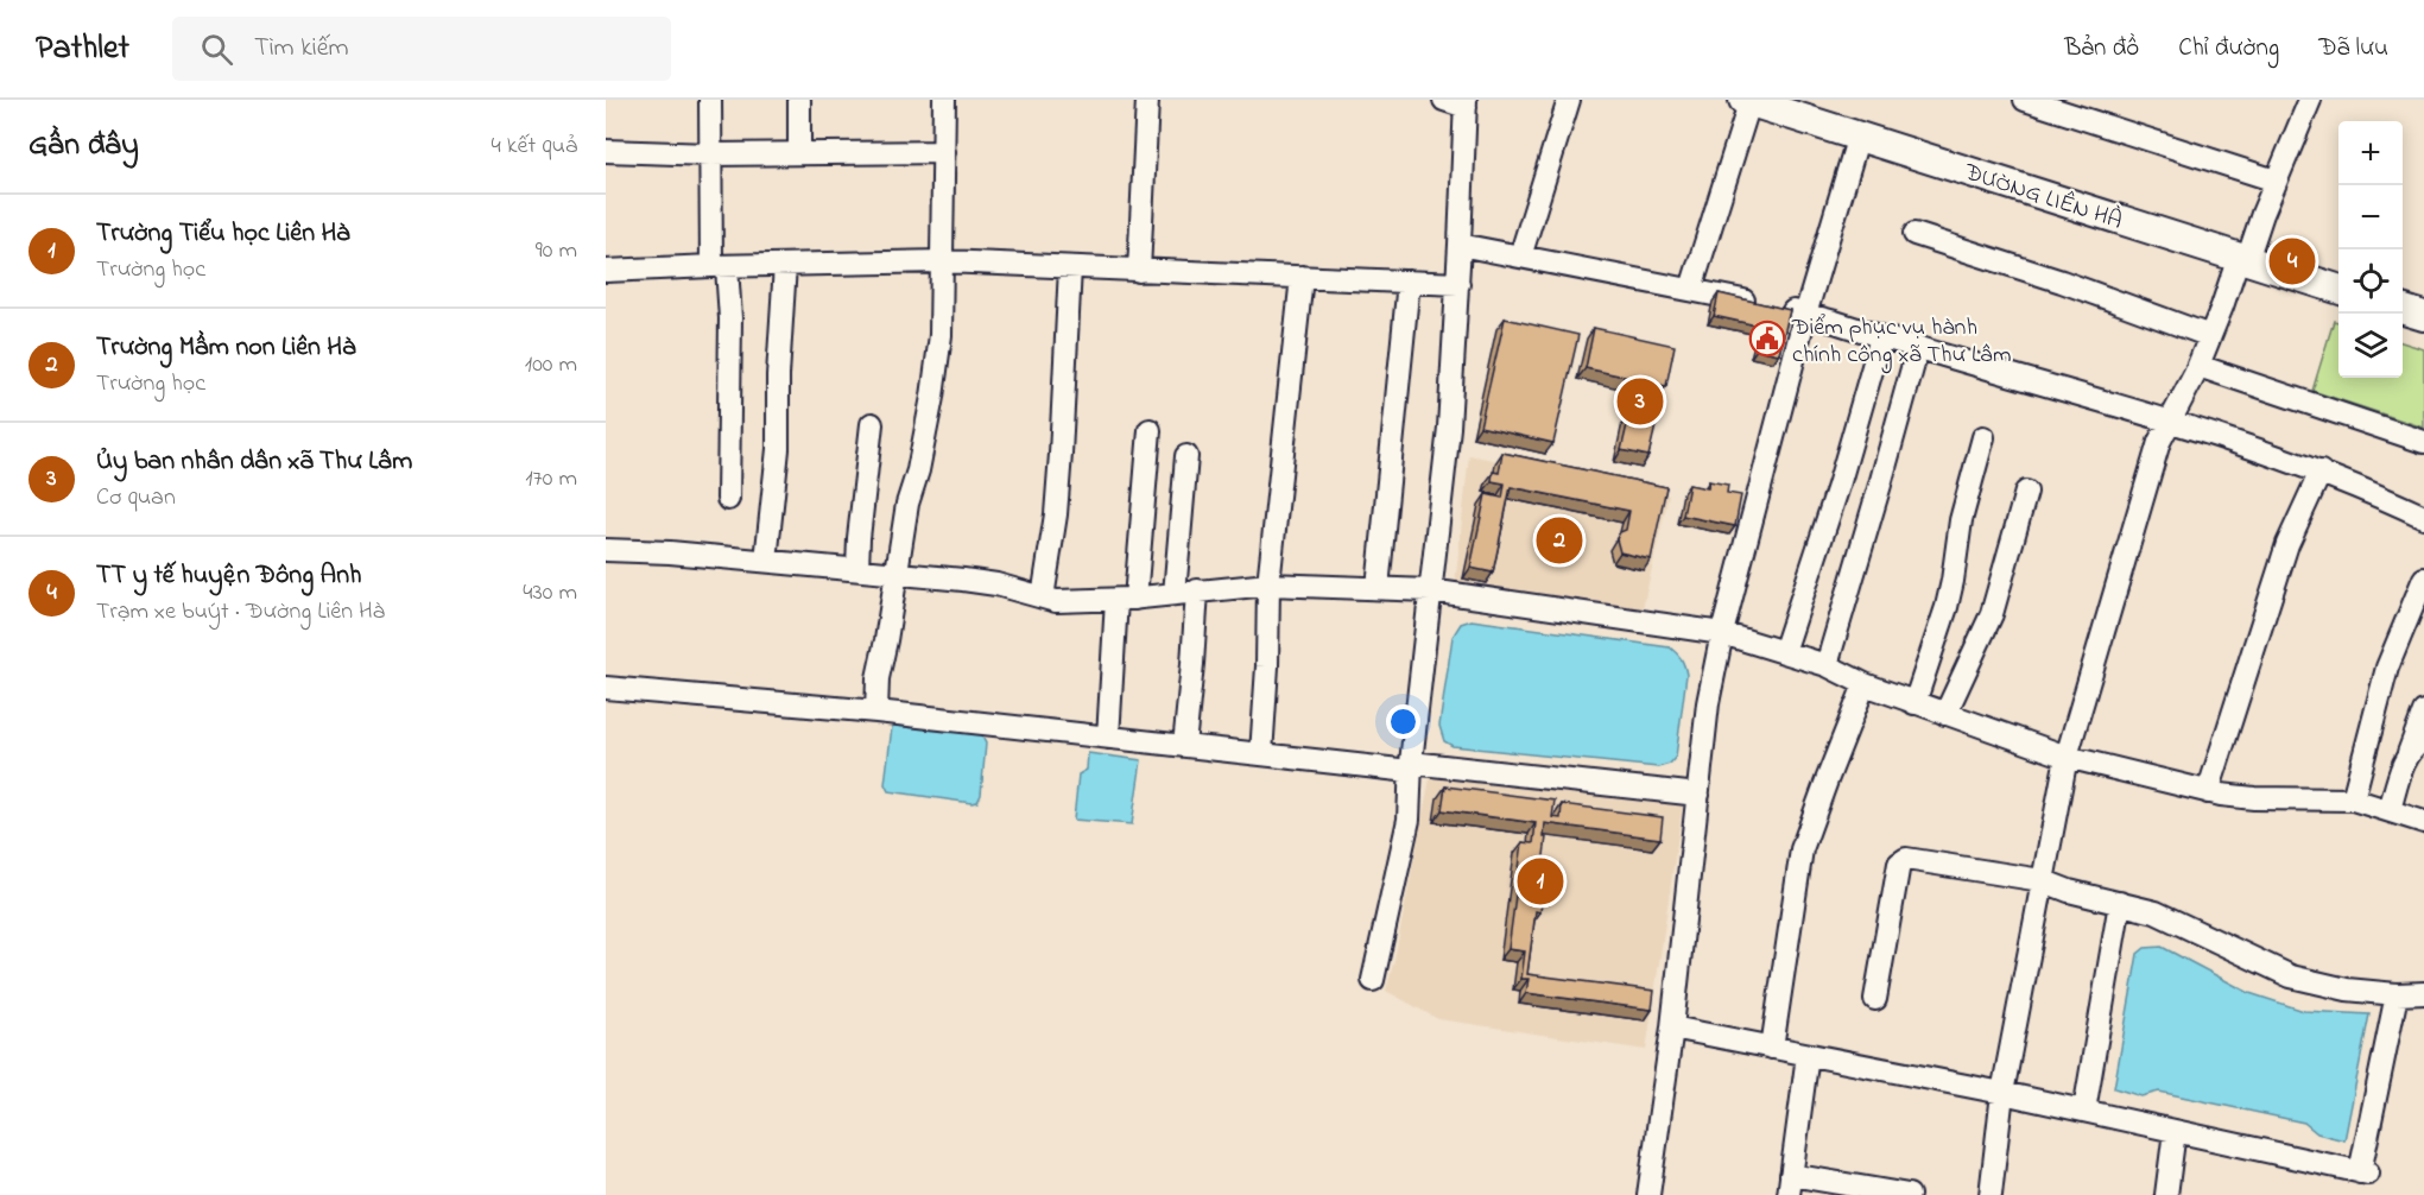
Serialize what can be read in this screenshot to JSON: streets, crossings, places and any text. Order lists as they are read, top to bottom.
{
  "streets": {
    "main road": ["ĐƯỜNG LIÊN HÀ"]
  },
  "places": {
    "public building": ["Điểm phục vụ hành chính công xã Thư Lâm"]
  },
  "page": {
    "header": "Pathlet",
    "search": "Tìm kiếm",
    "nav": ["Bản đồ", "Chỉ đường", "Đã lưu"],
    "heading": ["Gần đây", "4 kết quả"],
    "map_buttons": ["+", "−"],
    "list": [
      {
        "mark": "1",
        "name": "Trường Tiểu học Liên Hà",
        "note": "Trường học",
        "value": "90 m"
      },
      {
        "mark": "2",
        "name": "Trường Mầm non Liên Hà",
        "note": "Trường học",
        "value": "100 m"
      },
      {
        "mark": "3",
        "name": "Ủy ban nhân dân xã Thư Lâm",
        "note": "Cơ quan",
        "value": "170 m"
      },
      {
        "mark": "4",
        "name": "TT y tế huyện Đông Anh",
        "note": "Trạm xe buýt · Đường Liên Hà",
        "value": "430 m"
      }
    ],
    "pins": [
      "4",
      "3",
      "2",
      "1"
    ]
  }
}
